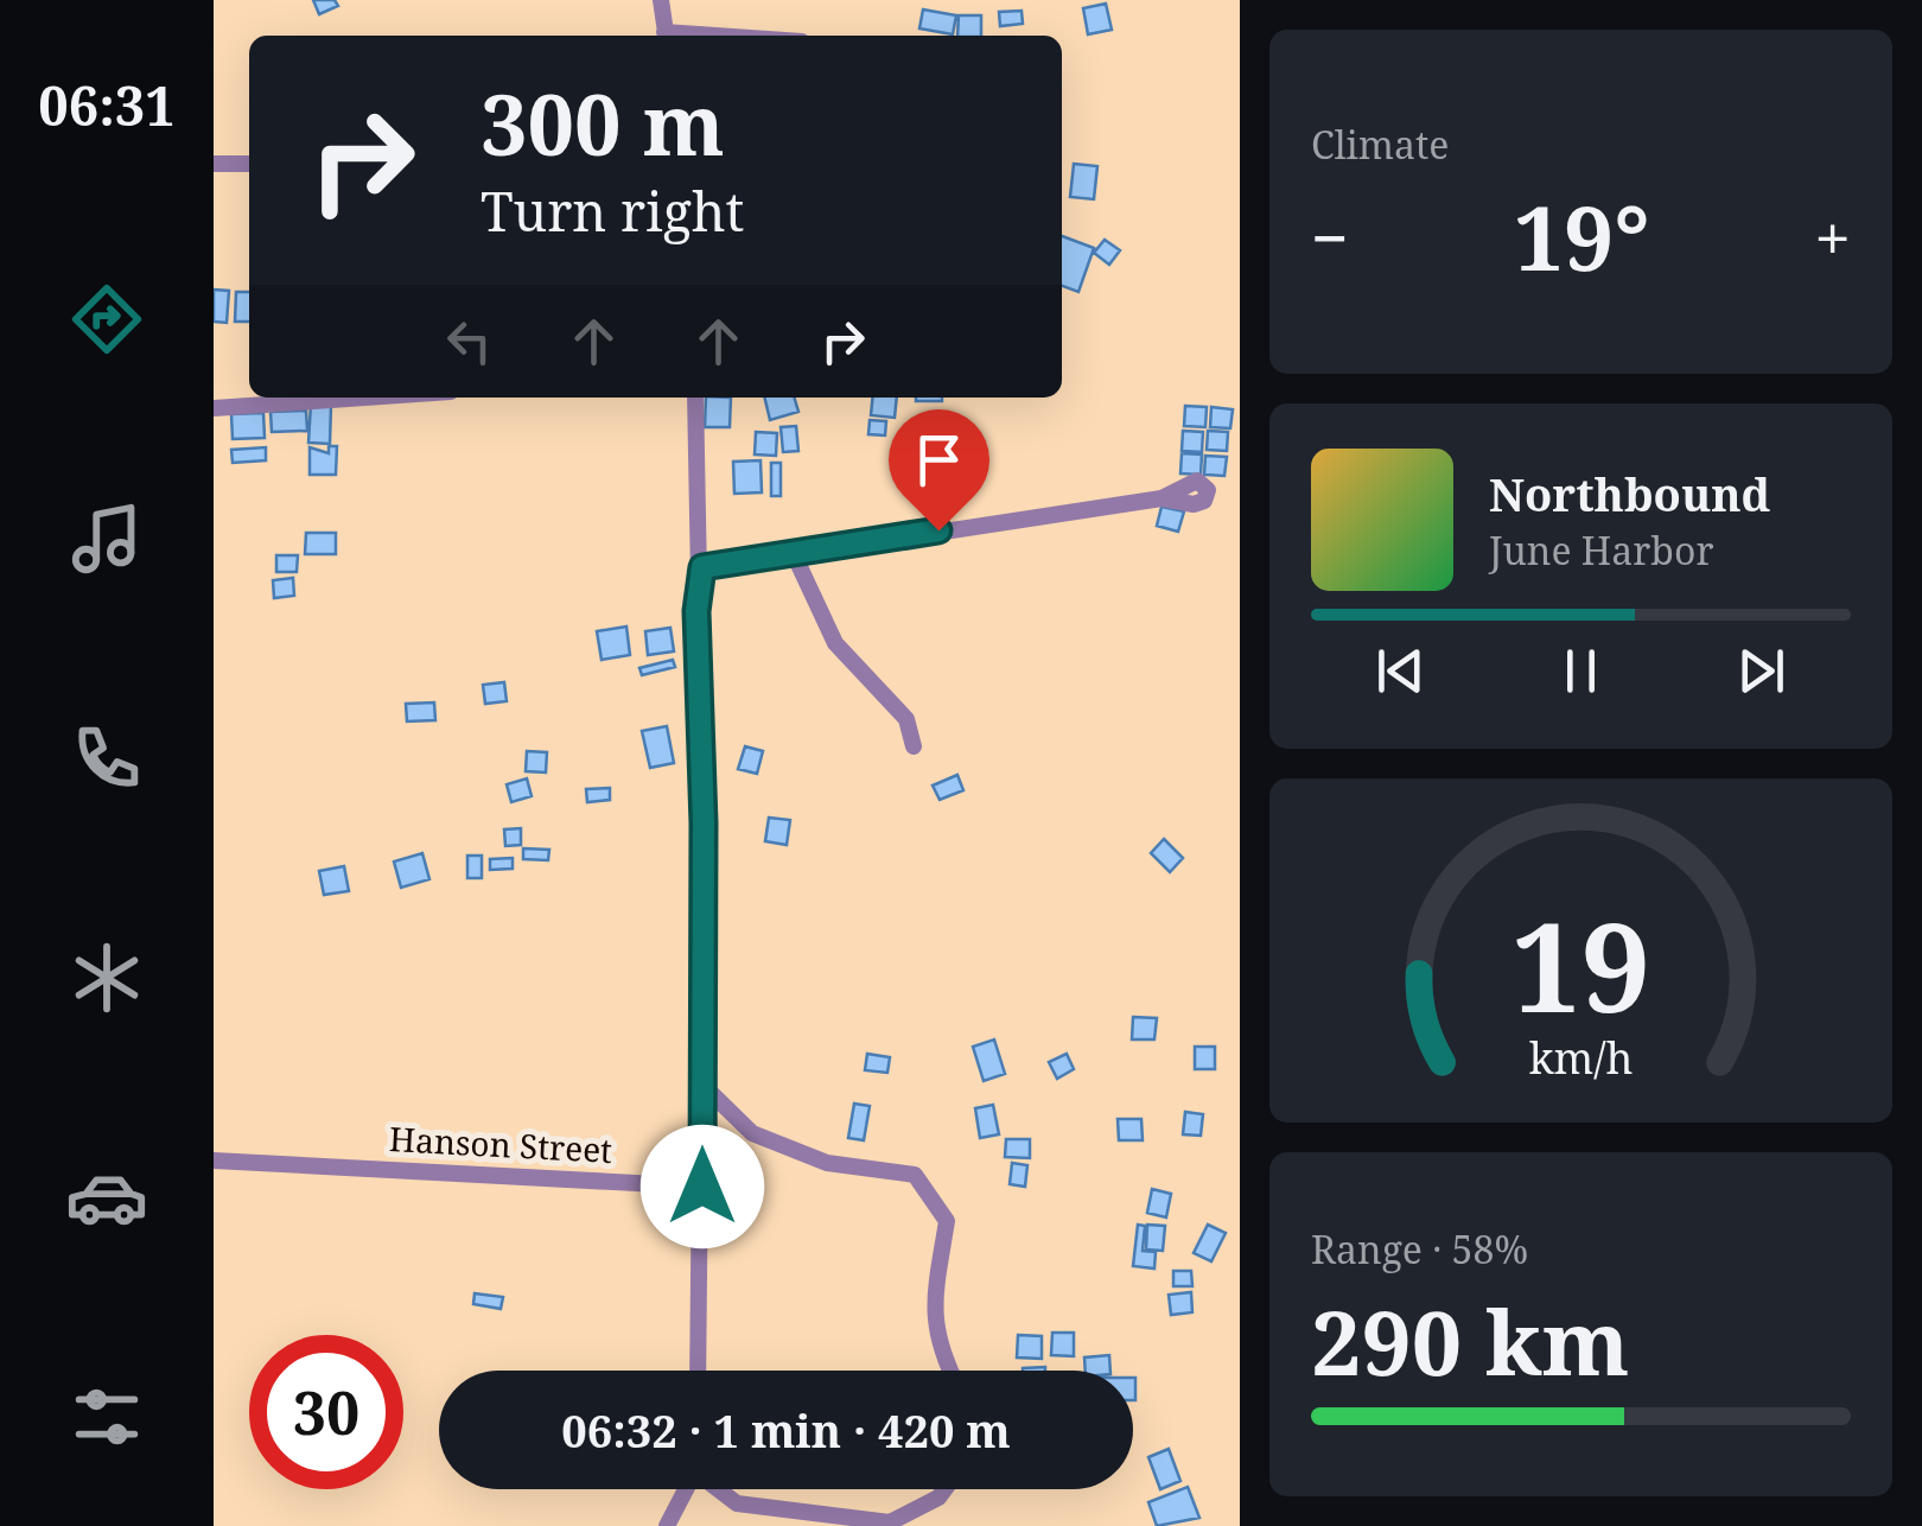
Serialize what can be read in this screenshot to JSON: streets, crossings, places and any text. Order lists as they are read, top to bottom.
{
  "streets": {
    "street": ["Hanson Street"]
  },
  "page": {
    "tabs": "06:31",
    "tile": [
      "Climate",
      ["Range · 58%", "290 km"]
    ],
    "turn": ["300 m", "Turn right"],
    "heat": ["−", "19°", "+"],
    "song": ["Northbound", "June Harbor"],
    "limit": "30",
    "trip": "06:32 · 1 min · 420 m",
    "gauge": ["19", "km/h"]
  }
}
